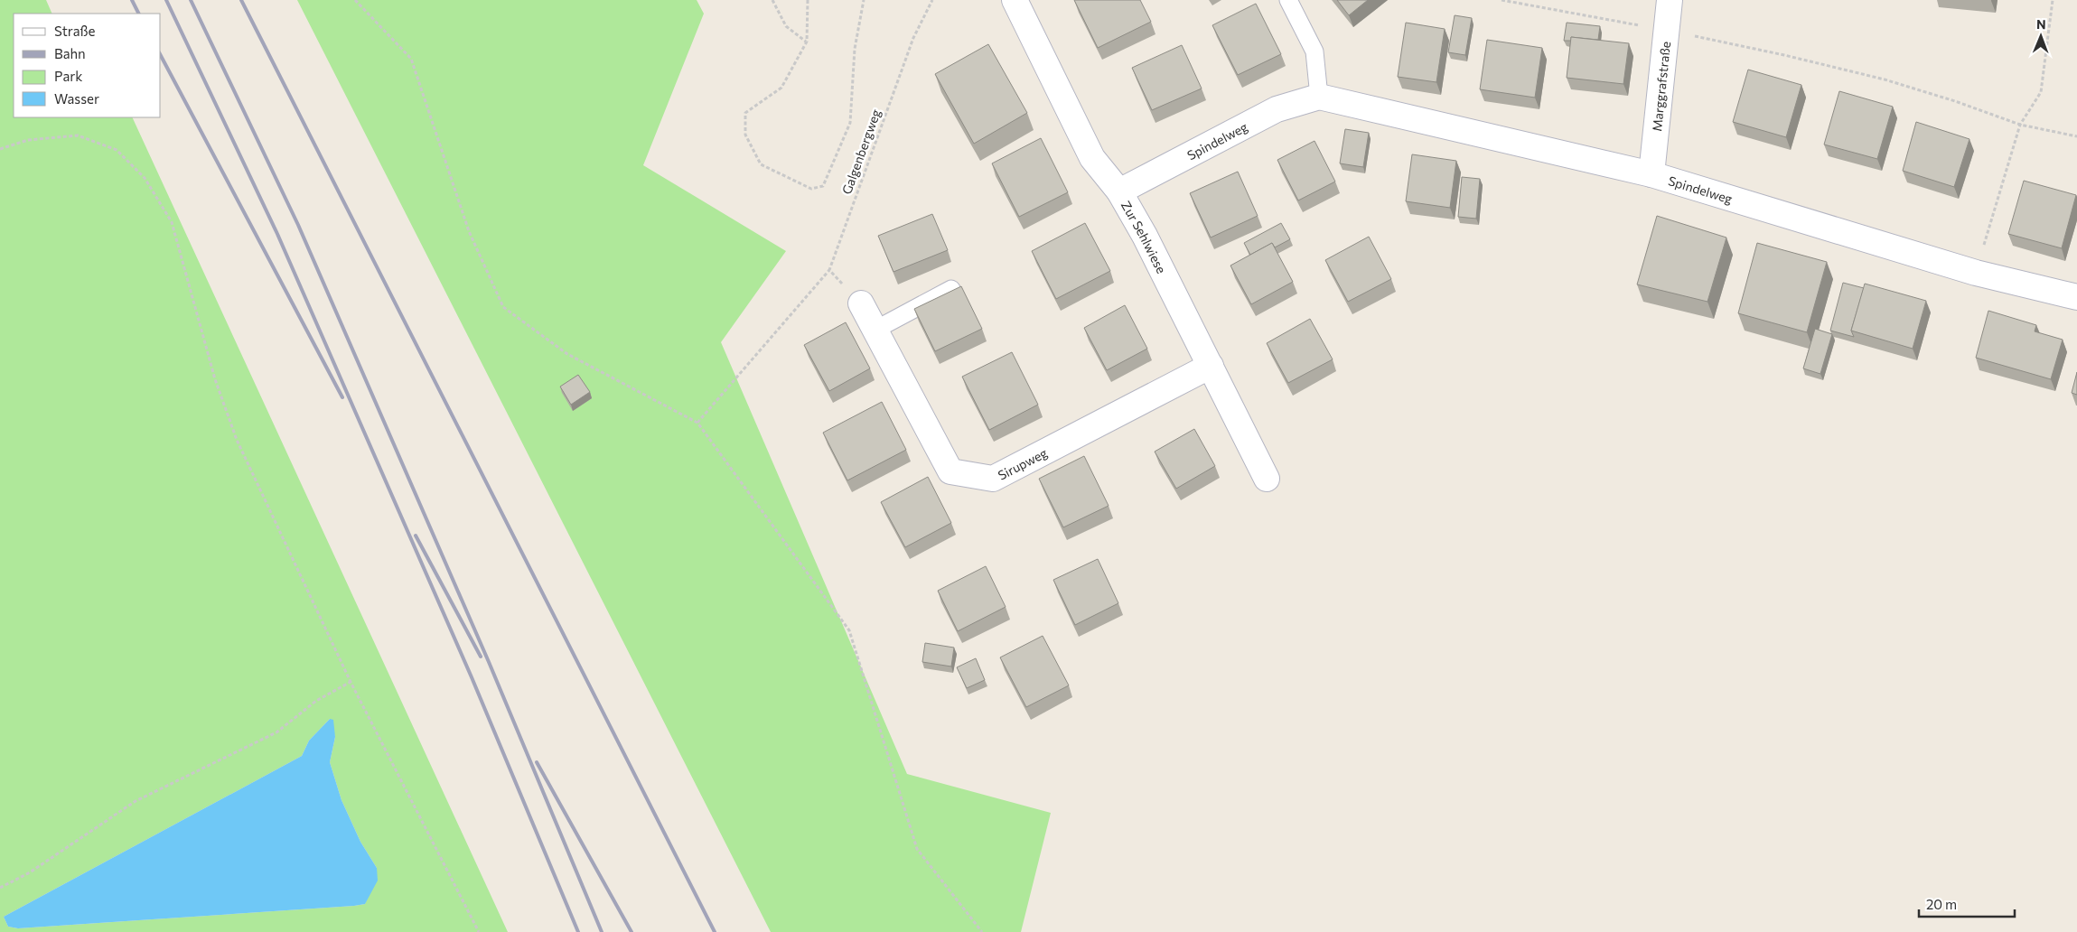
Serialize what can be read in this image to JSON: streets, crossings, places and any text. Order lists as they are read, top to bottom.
{
  "streets": {
    "street": [
      "Marggrafstraße",
      "Spindelweg",
      "Zur Sehlwiese",
      "Sirupweg"
    ],
    "path": ["Galgenbergweg"]
  },
  "crossings": [
    ["Marggrafstraße", "Spindelweg"],
    ["Spindelweg", "Zur Sehlwiese"],
    ["Zur Sehlwiese", "Sirupweg"]
  ],
  "legend": [
    "Straße",
    "Bahn",
    "Park",
    "Wasser"
  ],
  "scale_bar": "20 m",
  "north": "top"
}
